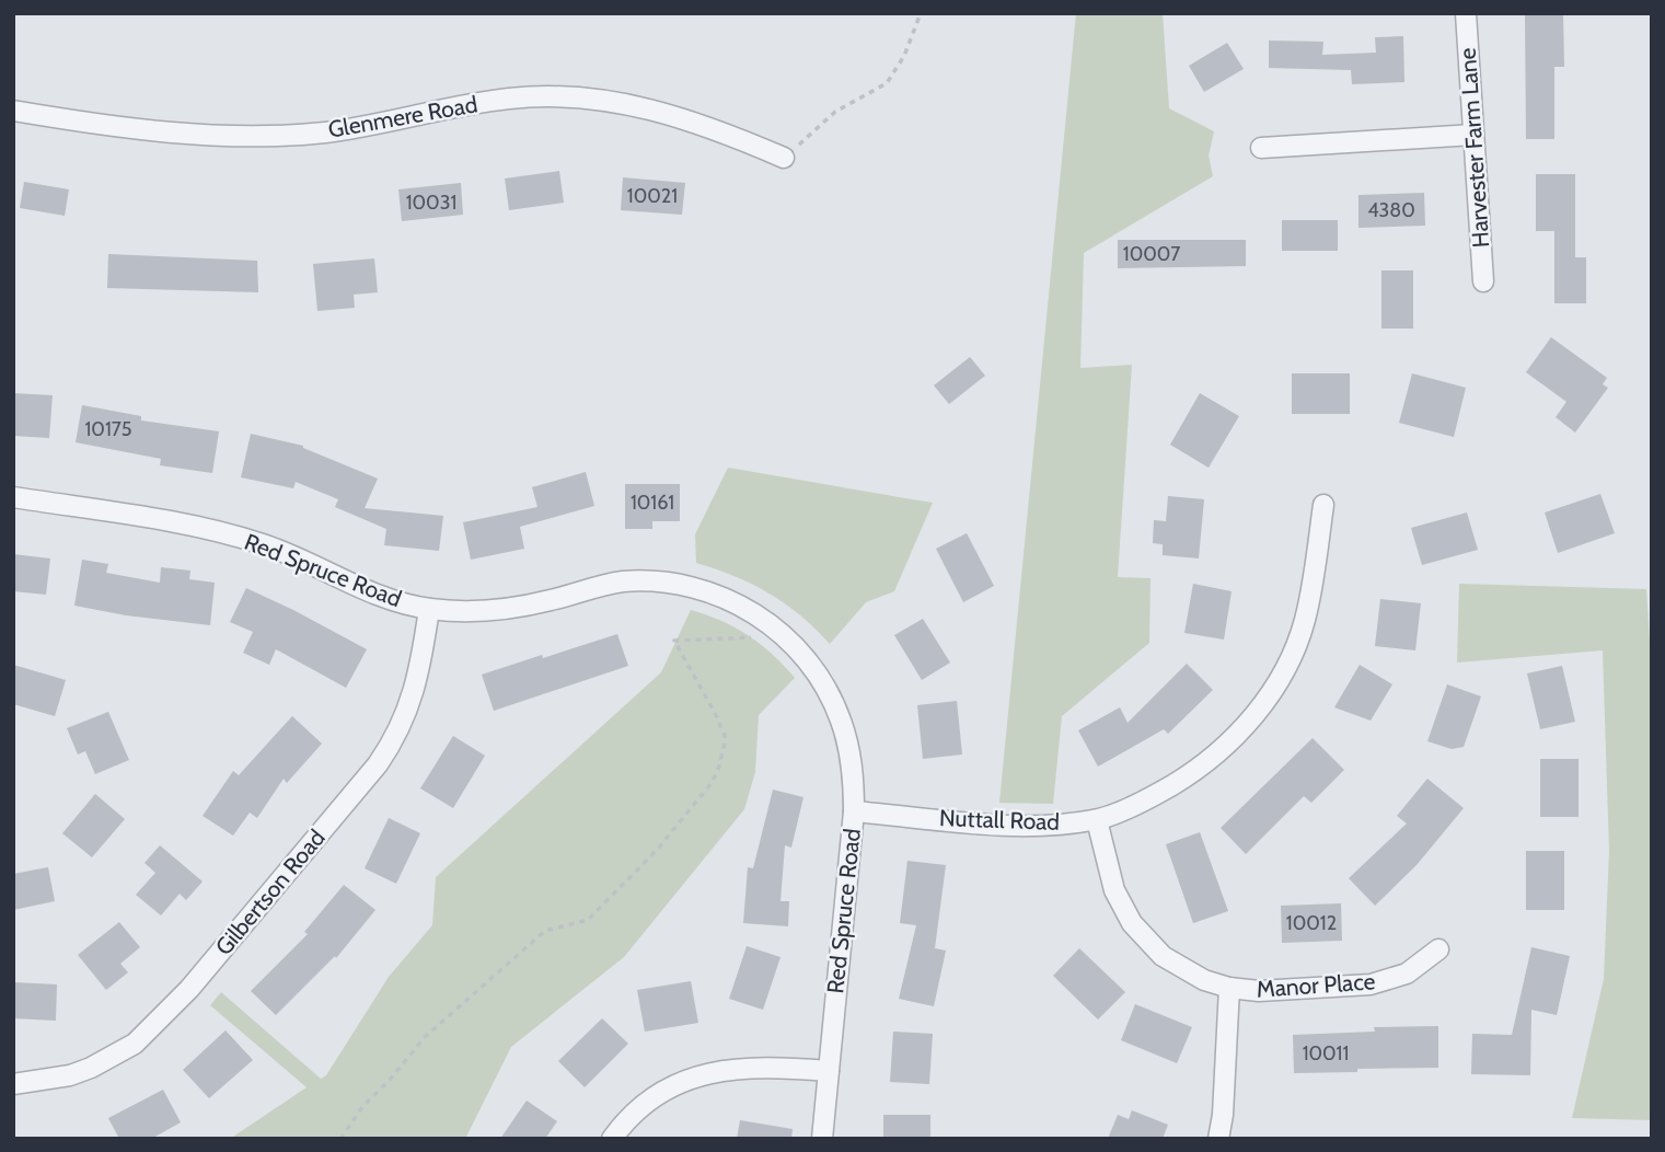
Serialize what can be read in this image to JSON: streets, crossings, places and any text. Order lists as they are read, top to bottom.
{
  "streets": {
    "street": [
      "Glenmere Road",
      "Harvester Farm Lane",
      "Red Spruce Road",
      "Nuttall Road",
      "Gilbertson Road",
      "Manor Place"
    ]
  },
  "crossings": [
    ["Red Spruce Road", "Nuttall Road"],
    ["Red Spruce Road", "Gilbertson Road"],
    ["Nuttall Road", "Manor Place"]
  ],
  "house_numbers": [
    "10021",
    "10031",
    "4380",
    "10007",
    "10175",
    "10161",
    "10012",
    "10011"
  ]
}
